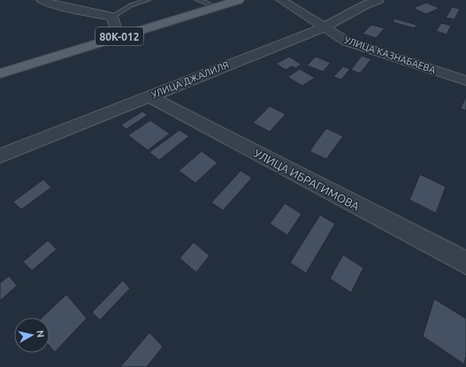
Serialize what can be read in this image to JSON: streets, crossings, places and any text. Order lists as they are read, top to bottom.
{
  "streets": {
    "main road": ["80К-012"],
    "street": ["УЛИЦА КАЗНАБАЕВА", "УЛИЦА ДЖАЛИЛЯ", "УЛИЦА ИБРАГИМОВА"]
  },
  "crossings": [
    ["УЛИЦА КАЗНАБАЕВА", "УЛИЦА ДЖАЛИЛЯ"],
    ["УЛИЦА ДЖАЛИЛЯ", "УЛИЦА ИБРАГИМОВА"]
  ],
  "north": "right"
}
